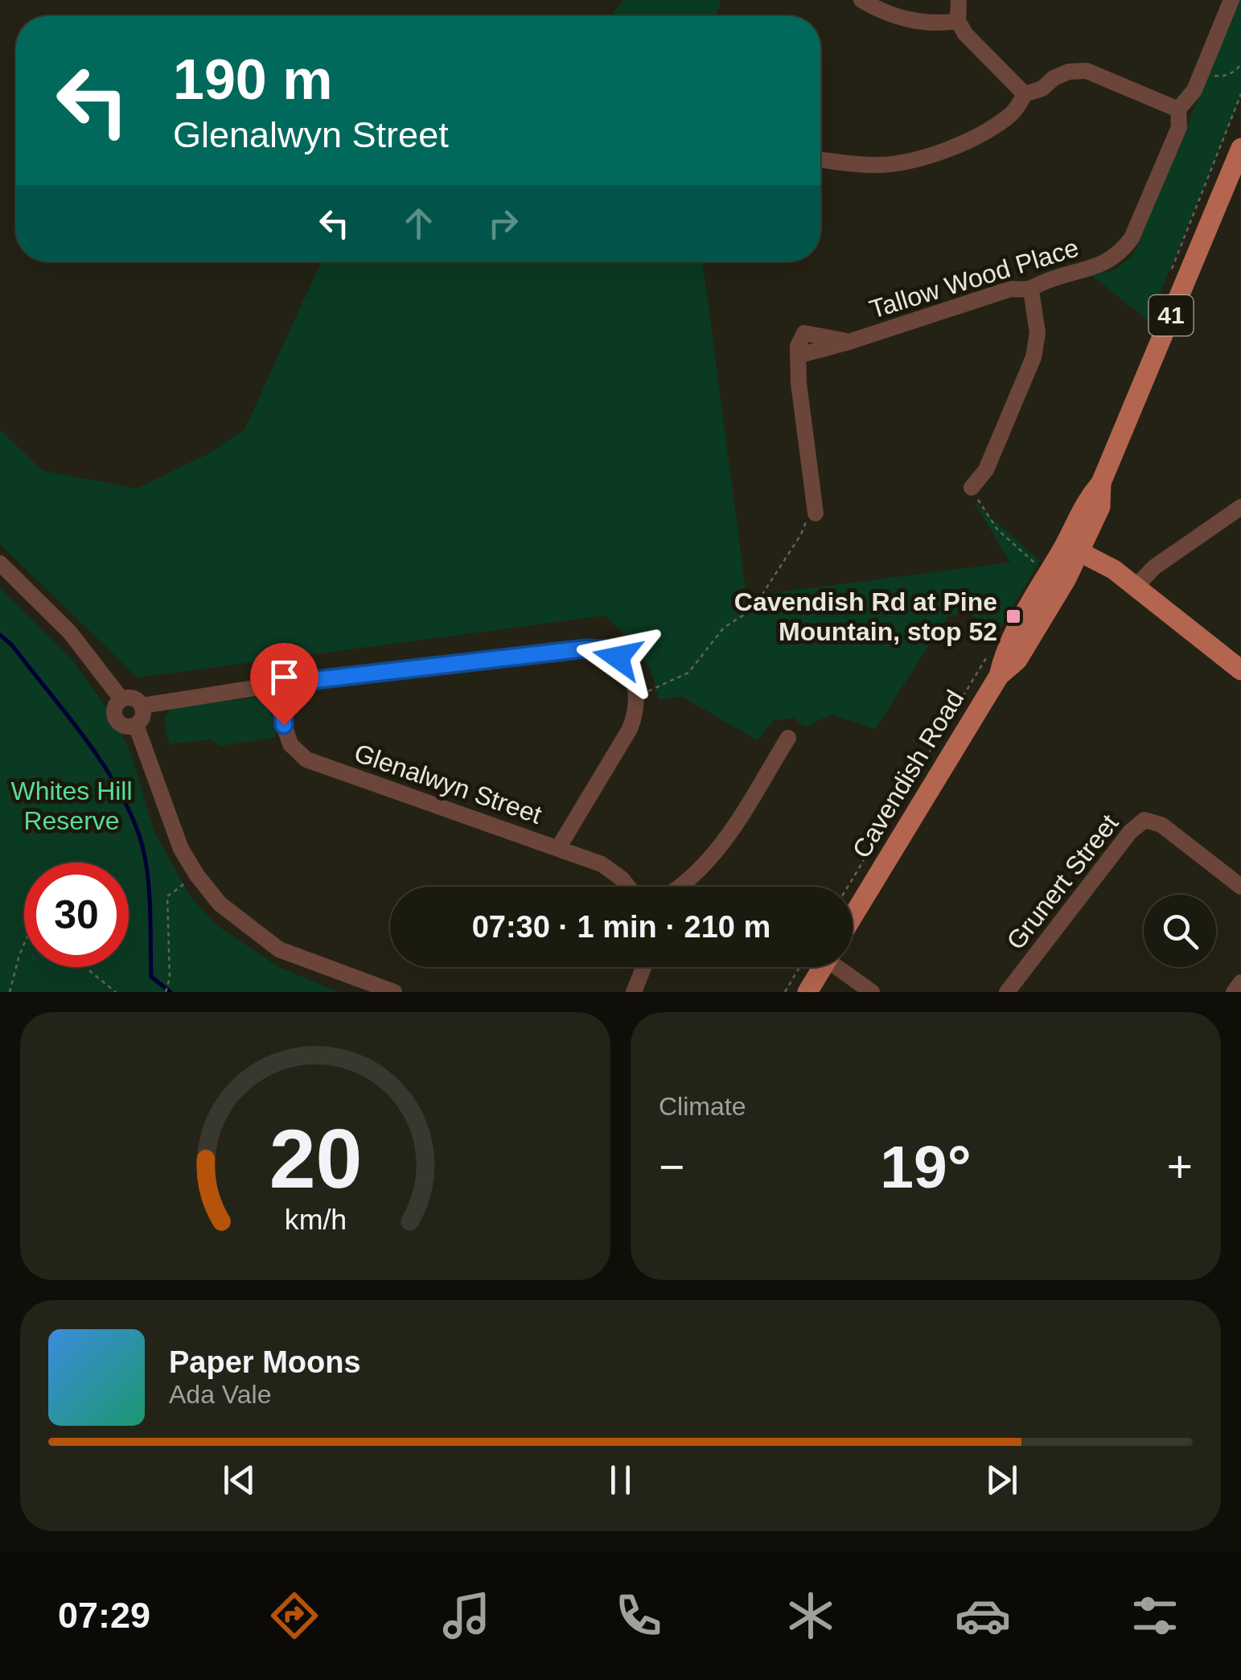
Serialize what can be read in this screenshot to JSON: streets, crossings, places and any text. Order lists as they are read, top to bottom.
{
  "streets": {
    "main road": ["41", "Cavendish Road"],
    "street": ["Tallow Wood Place", "Glenalwyn Street", "Grunert Street"]
  },
  "parks": ["Whites Hill Reserve"],
  "places": {
    "transit": ["Cavendish Rd at Pine Mountain, stop 52"]
  },
  "page": {
    "turn": ["190 m", "Glenalwyn Street"],
    "limit": "30",
    "trip": "07:30 · 1 min · 210 m",
    "tile": "Climate",
    "heat": ["−", "19°", "+"],
    "song": ["Paper Moons", "Ada Vale"],
    "tabs": "07:29",
    "gauge": ["20", "km/h"]
  }
}
